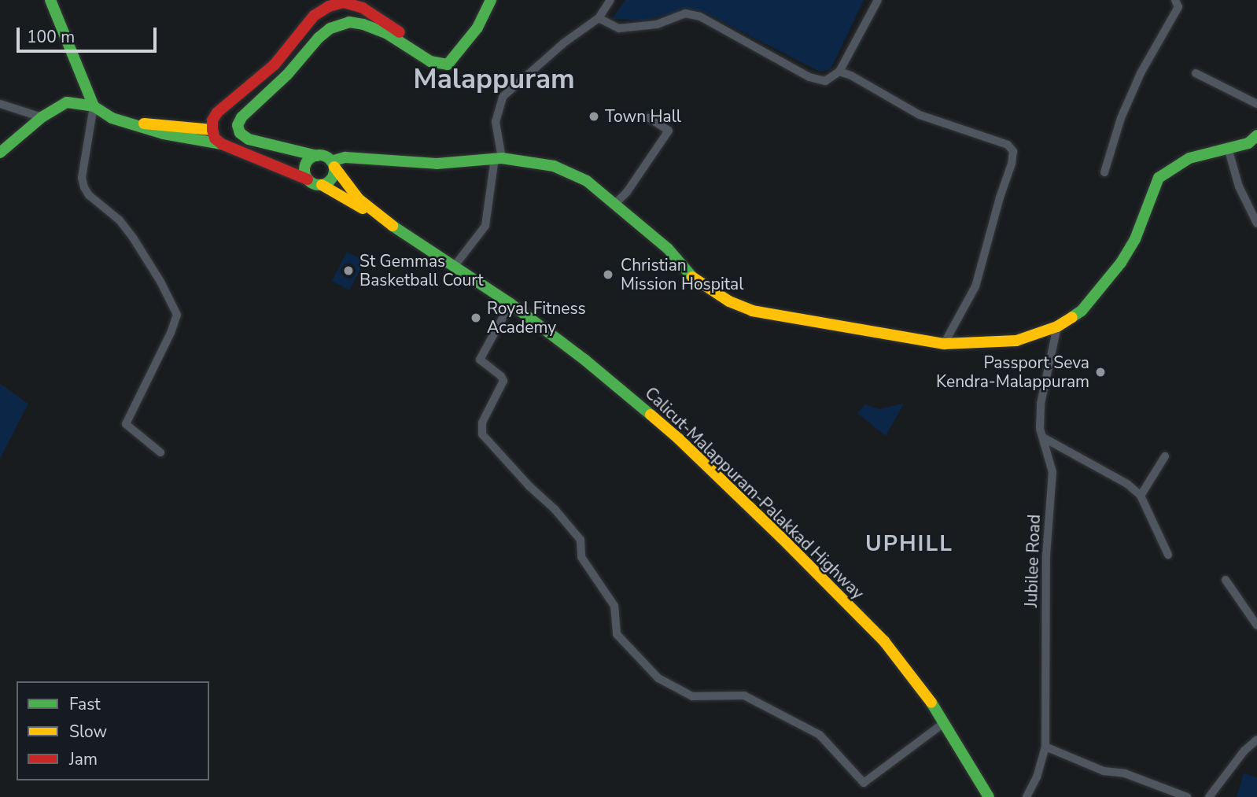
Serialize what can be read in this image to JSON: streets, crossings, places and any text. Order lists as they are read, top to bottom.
{
  "streets": {
    "main road": ["Calicut-Malappuram-Palakkad Highway"],
    "street": ["Jubilee Road"]
  },
  "districts": ["Malappuram", "UPHILL"],
  "places": [
    "Town Hall",
    "St Gemmas Basketball Court",
    "Christian Mission Hospital",
    "Royal Fitness Academy",
    "Passport Seva Kendra-Malappuram"
  ],
  "legend": ["Fast", "Slow", "Jam"],
  "scale_bar": "100 m"
}
